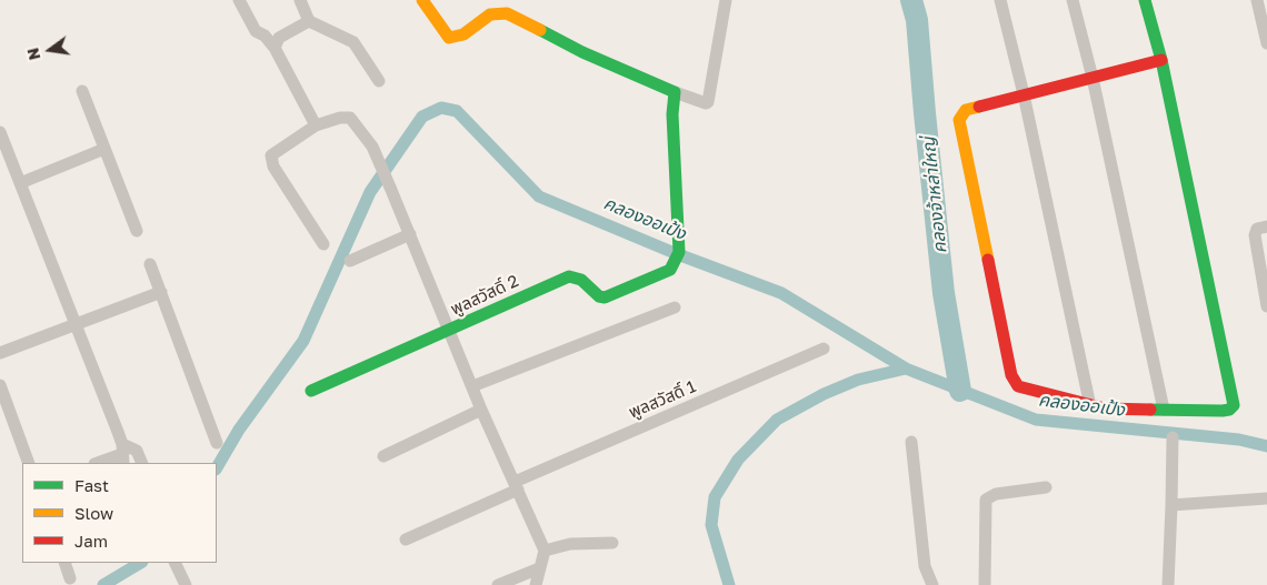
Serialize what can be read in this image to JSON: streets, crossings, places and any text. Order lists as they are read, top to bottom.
{
  "streets": {
    "street": ["พูลสวัสดิ์ 2", "พูลสวัสดิ์ 1"]
  },
  "water": ["คลองจ้าหล่าใหญ่", "คลองออเป้ง"],
  "legend": ["Fast", "Slow", "Jam"],
  "north": "left"
}
